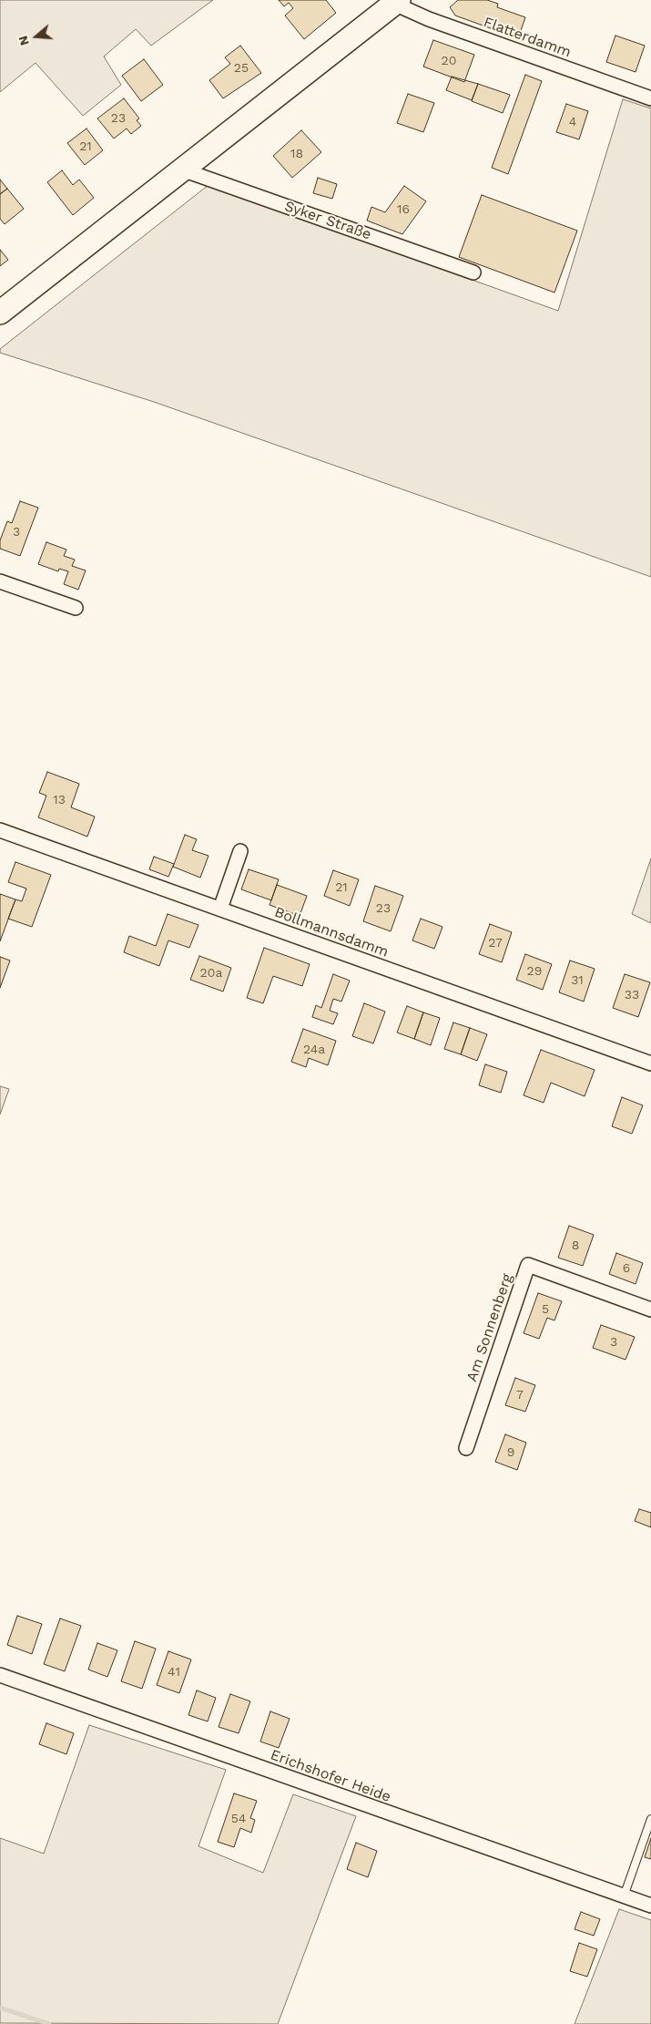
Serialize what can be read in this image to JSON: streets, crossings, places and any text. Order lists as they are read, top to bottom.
{
  "streets": {
    "street": [
      "Flatterdamm",
      "Syker Straße",
      "Bollmannsdamm",
      "Am Sonnenberg",
      "Erichshofer Heide"
    ]
  },
  "house_numbers": [
    "20",
    "25",
    "23",
    "4",
    "21",
    "18",
    "16",
    "3",
    "13",
    "21",
    "23",
    "27",
    "29",
    "20a",
    "31",
    "33",
    "24a",
    "8",
    "6",
    "5",
    "3",
    "7",
    "9",
    "41",
    "54"
  ],
  "north": "left"
}
